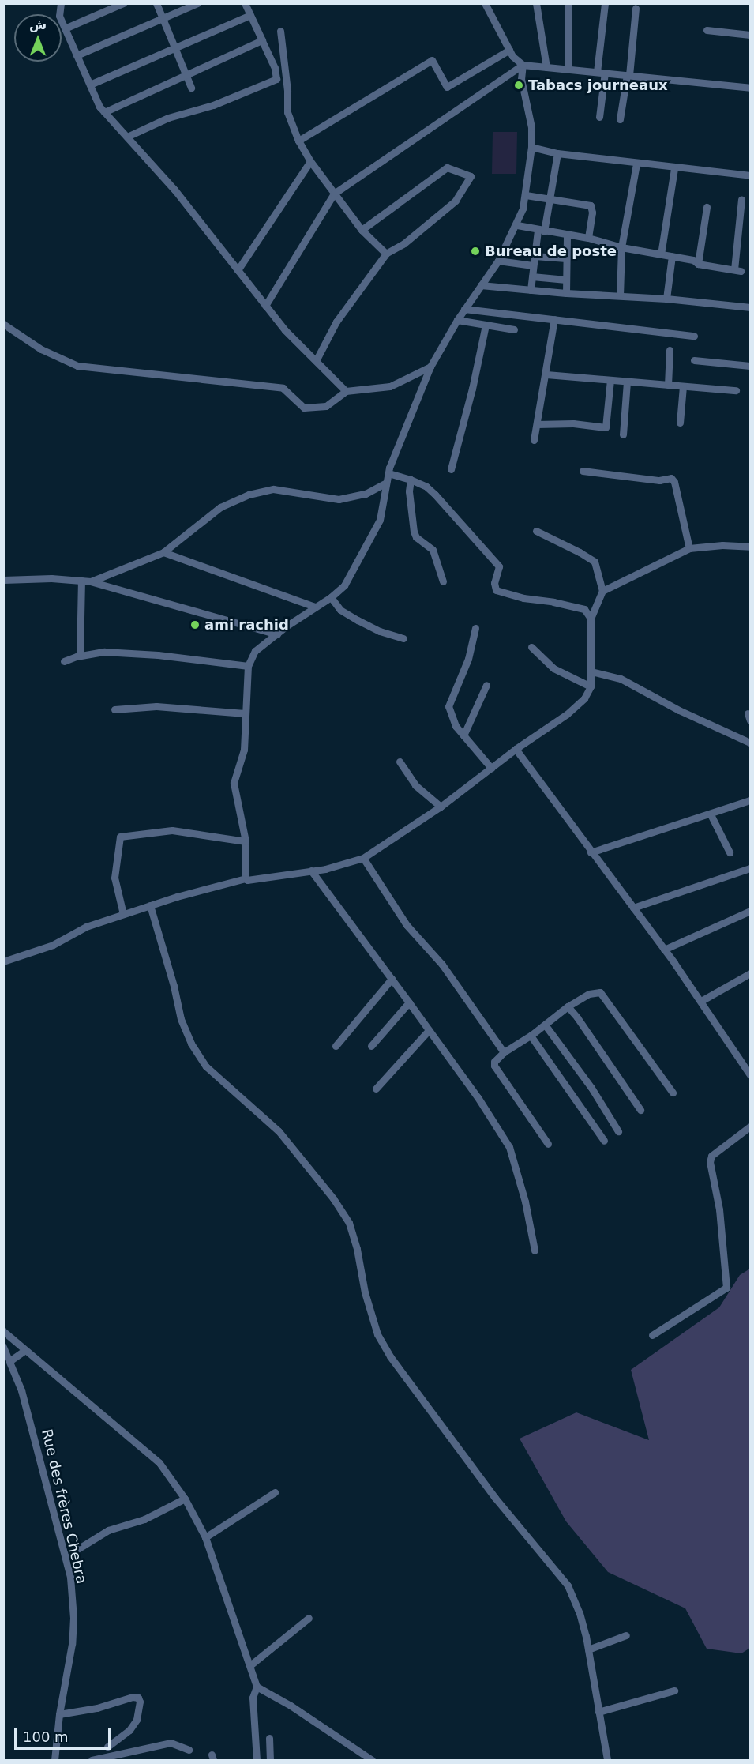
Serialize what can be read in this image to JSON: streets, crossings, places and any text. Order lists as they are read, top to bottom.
{
  "streets": {
    "street": ["Rue des frères Chebra"]
  },
  "places": ["Tabacs journeaux", "Bureau de poste", "ami rachid"],
  "scale_bar": "100 m",
  "north": "top"
}
